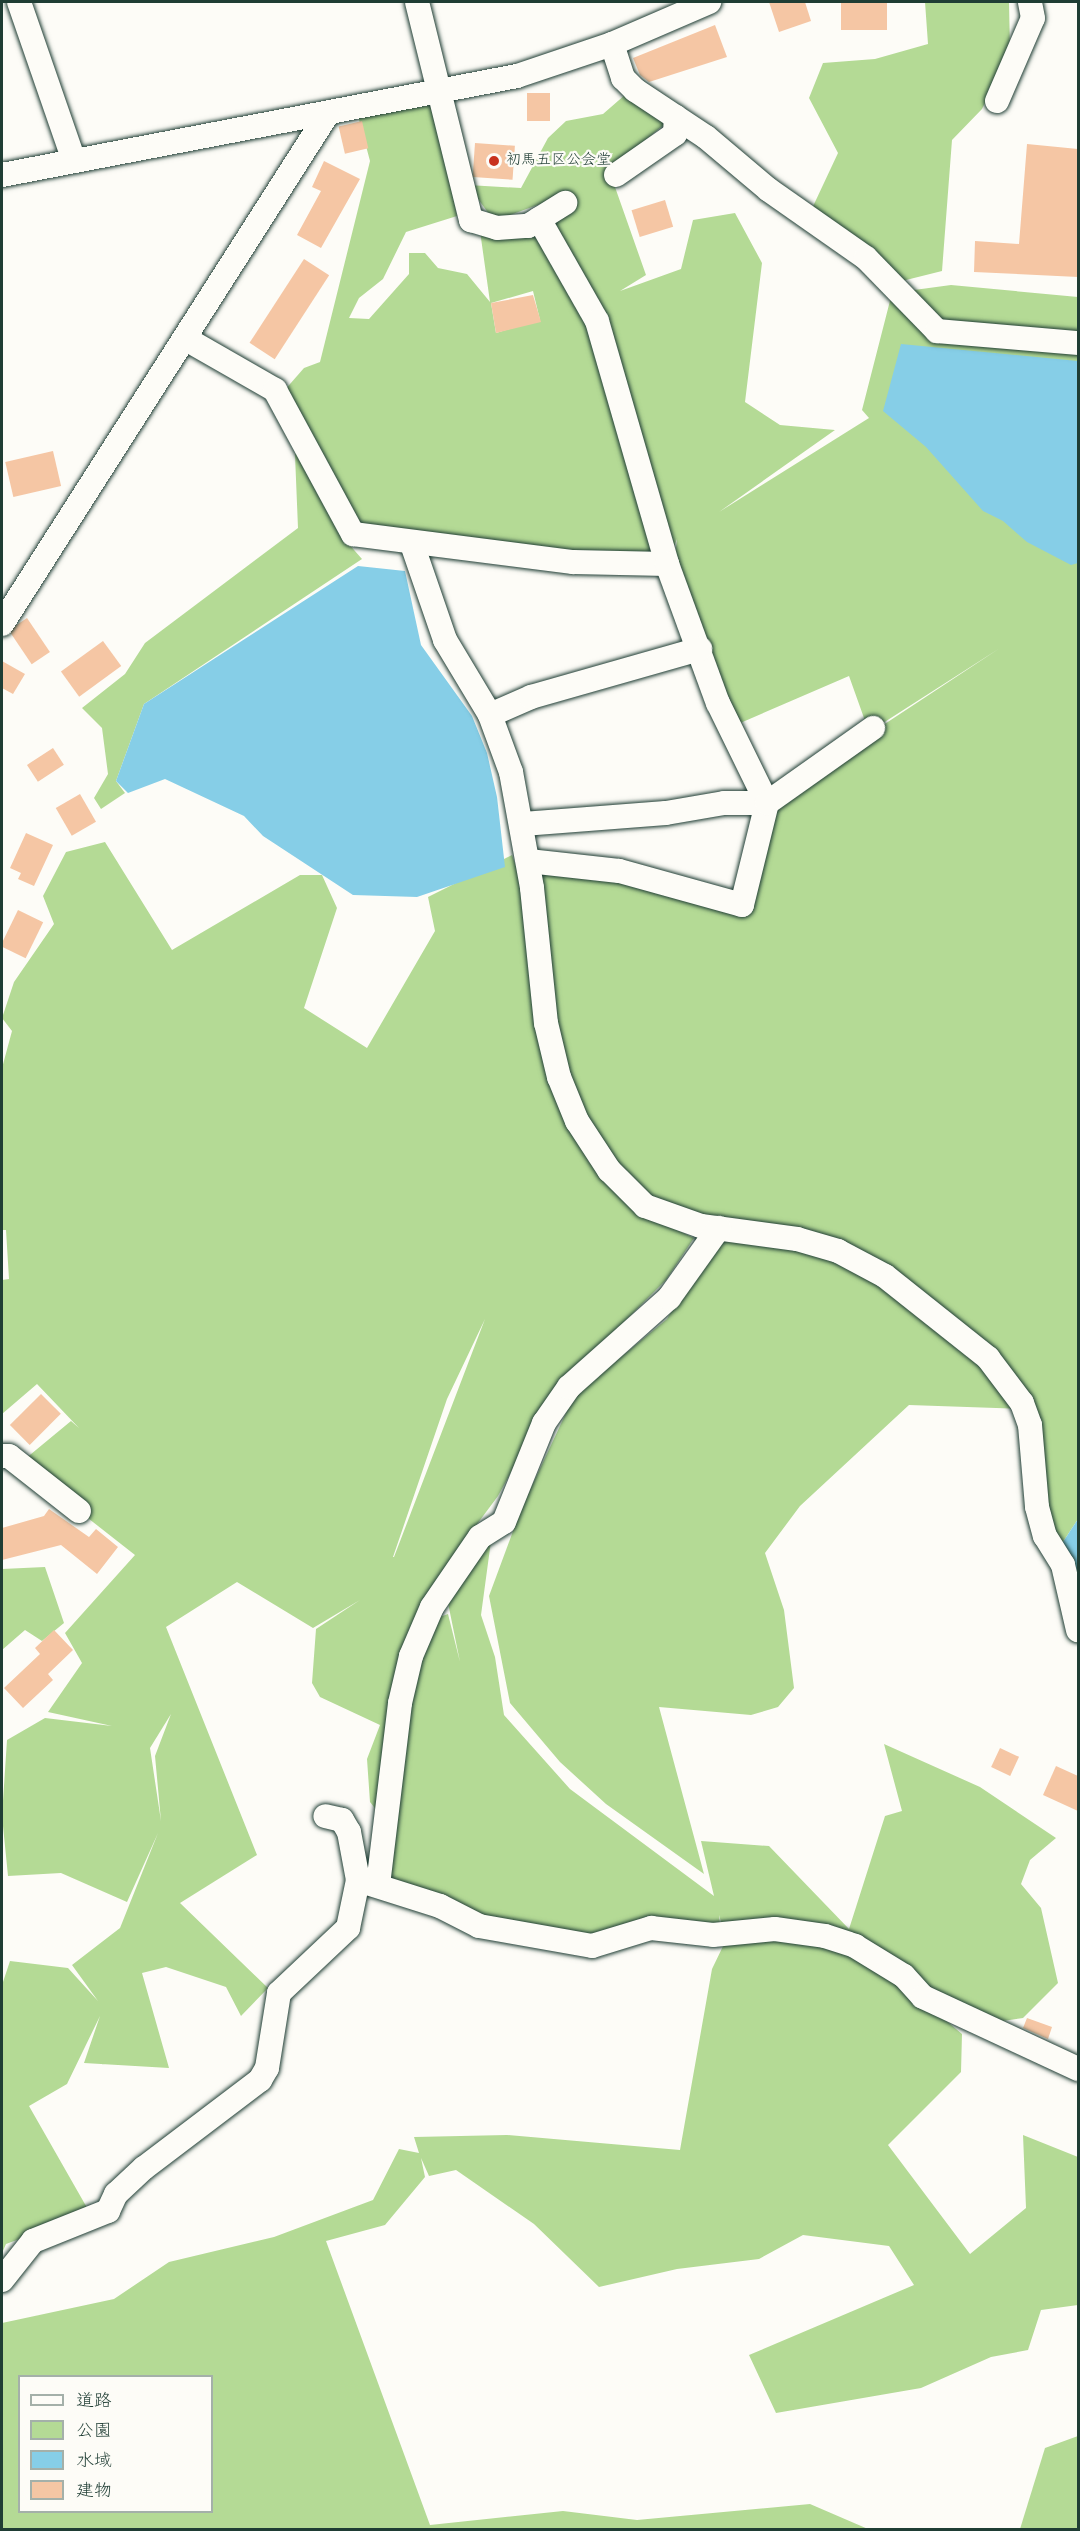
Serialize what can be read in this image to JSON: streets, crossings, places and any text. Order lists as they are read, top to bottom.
{
  "places": ["初馬五区公会堂"],
  "legend": [
    "道路",
    "公園",
    "水域",
    "建物"
  ]
}
